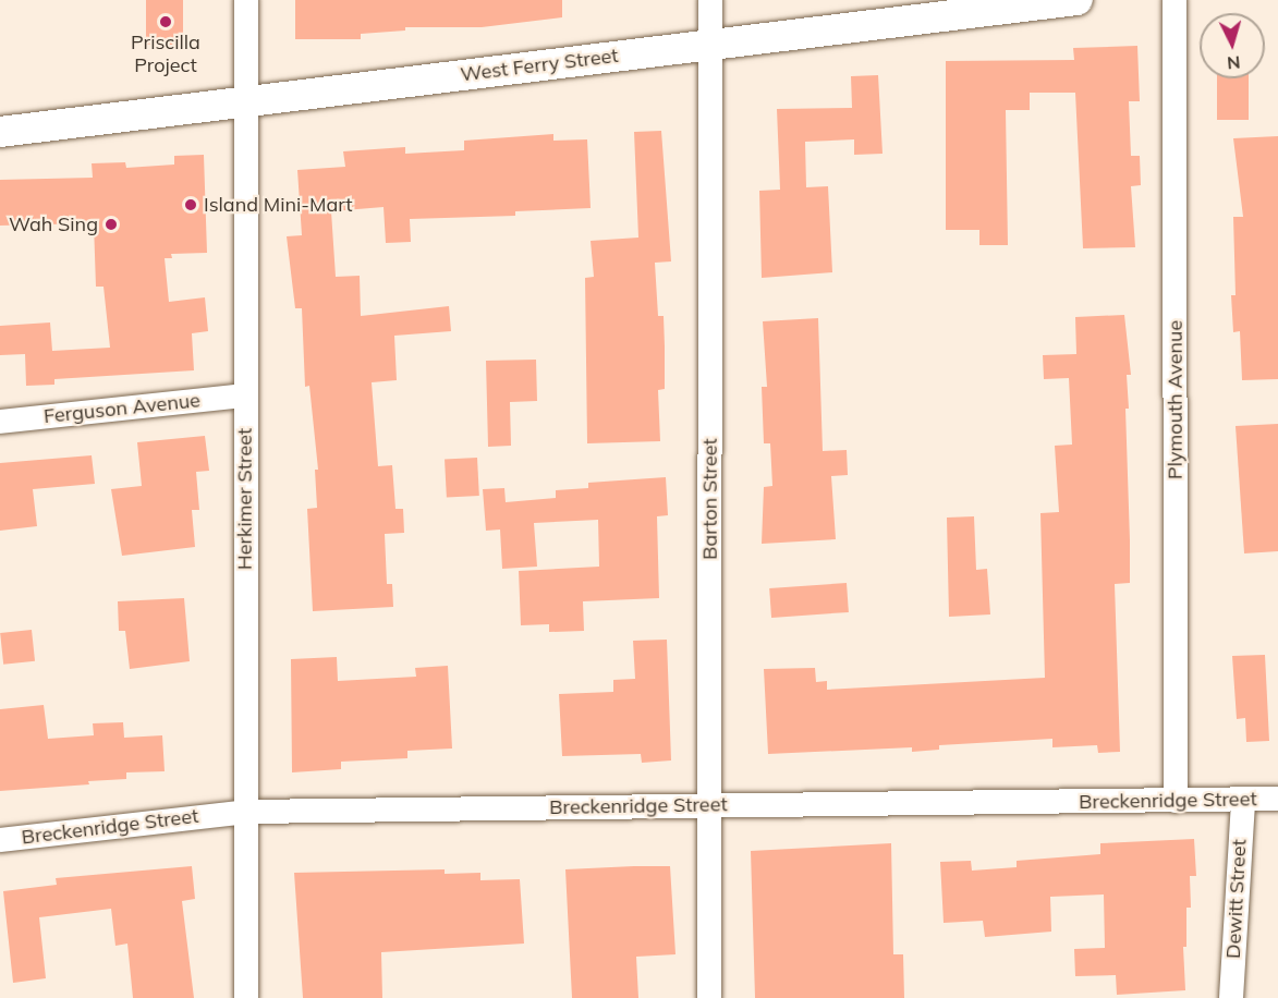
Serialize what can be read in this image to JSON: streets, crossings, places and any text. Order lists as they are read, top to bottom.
{
  "streets": {
    "street": [
      "West Ferry Street",
      "Plymouth Avenue",
      "Ferguson Avenue",
      "Herkimer Street",
      "Barton Street",
      "Breckenridge Street",
      "Dewitt Street"
    ]
  },
  "crossings": [
    ["West Ferry Street", "Herkimer Street"],
    ["West Ferry Street", "Barton Street"],
    ["Plymouth Avenue", "Breckenridge Street"],
    ["Ferguson Avenue", "Herkimer Street"],
    ["Herkimer Street", "Breckenridge Street"],
    ["Barton Street", "Breckenridge Street"],
    ["Breckenridge Street", "Dewitt Street"]
  ],
  "places": ["Priscilla Project", "Island Mini-Mart", "Wah Sing"],
  "north": "bottom"
}
